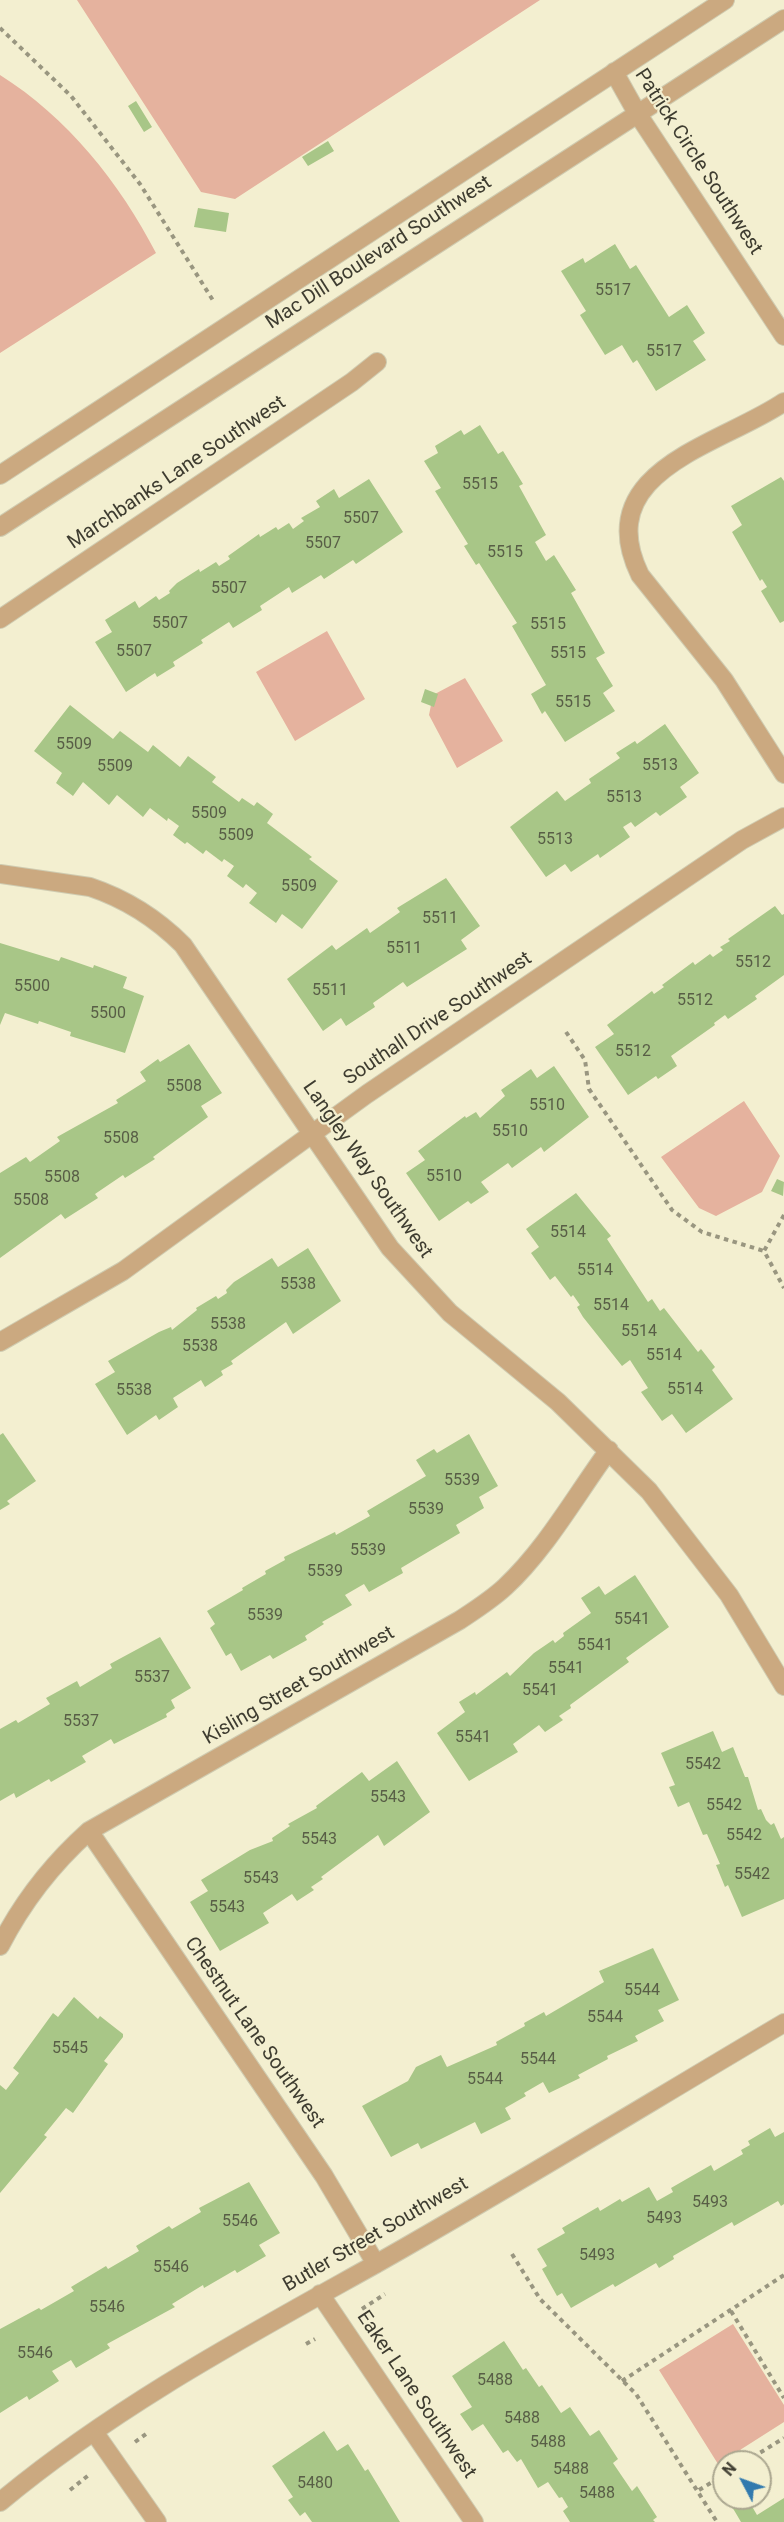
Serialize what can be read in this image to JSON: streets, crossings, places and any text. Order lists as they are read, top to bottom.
{
  "streets": {
    "street": [
      "Patrick Circle Southwest",
      "Mac Dill Boulevard Southwest",
      "Marchbanks Lane Southwest",
      "Southall Drive Southwest",
      "Langley Way Southwest",
      "Kisling Street Southwest",
      "Chestnut Lane Southwest",
      "Butler Street Southwest",
      "Eaker Lane Southwest"
    ]
  },
  "crossings": [
    ["Patrick Circle Southwest", "Mac Dill Boulevard Southwest"],
    ["Southall Drive Southwest", "Langley Way Southwest"],
    ["Langley Way Southwest", "Kisling Street Southwest"],
    ["Kisling Street Southwest", "Chestnut Lane Southwest"],
    ["Chestnut Lane Southwest", "Butler Street Southwest"],
    ["Butler Street Southwest", "Eaker Lane Southwest"]
  ],
  "house_numbers": [
    "5517",
    "5517",
    "5515",
    "5507",
    "5507",
    "5515",
    "5507",
    "5507",
    "5515",
    "5507",
    "5515",
    "5515",
    "5509",
    "5513",
    "5509",
    "5513",
    "5509",
    "5509",
    "5513",
    "5509",
    "5511",
    "5511",
    "5512",
    "5500",
    "5511",
    "5512",
    "5500",
    "5512",
    "5508",
    "5510",
    "5510",
    "5508",
    "5510",
    "5508",
    "5508",
    "5514",
    "5514",
    "5538",
    "5514",
    "5538",
    "5514",
    "5538",
    "5514",
    "5514",
    "5538",
    "5539",
    "5539",
    "5539",
    "5539",
    "5539",
    "5541",
    "5541",
    "5541",
    "5537",
    "5541",
    "5537",
    "5541",
    "5542",
    "5543",
    "5542",
    "5542",
    "5543",
    "5542",
    "5543",
    "5543",
    "5544",
    "5544",
    "5545",
    "5544",
    "5544",
    "5493",
    "5493",
    "5546",
    "5493",
    "5546",
    "5546",
    "5546",
    "5488",
    "5488",
    "5488",
    "5488",
    "5480",
    "5488"
  ],
  "north": "top left"
}
